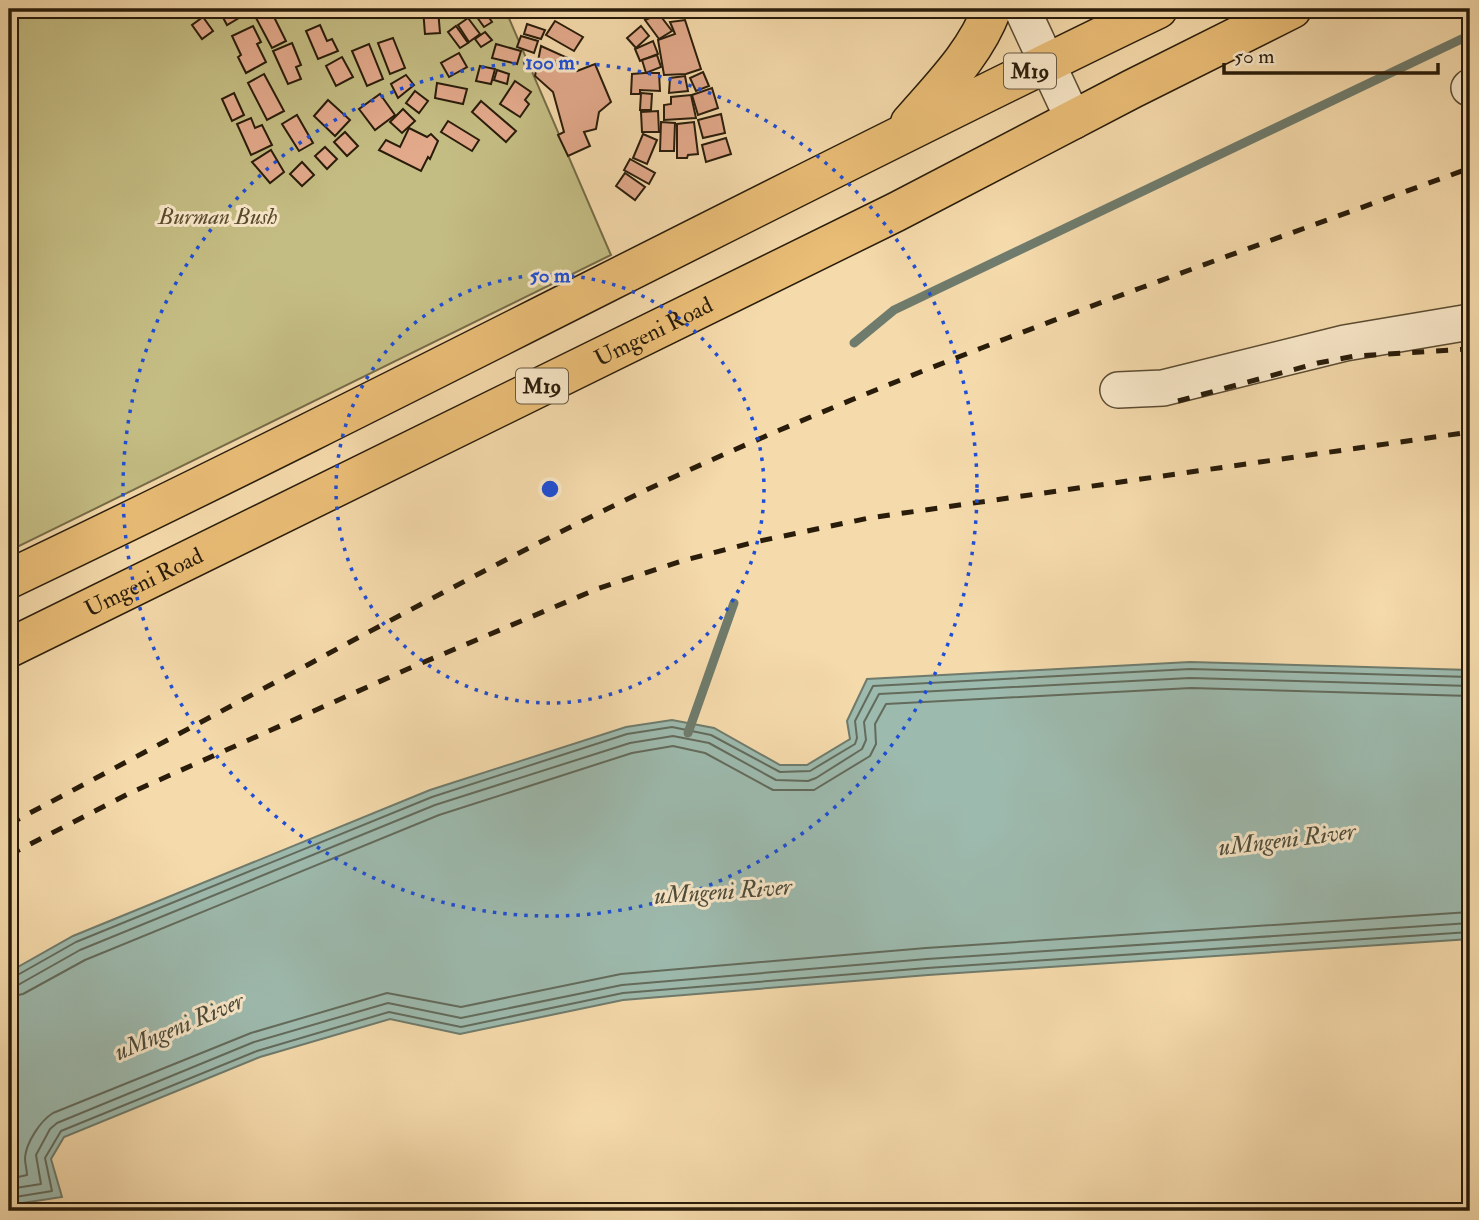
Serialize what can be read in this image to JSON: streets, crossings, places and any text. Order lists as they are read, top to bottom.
{
  "streets": {
    "highway": ["M19", "Umgeni Road"]
  },
  "water": ["uMngeni River"],
  "parks": ["Burman Bush"],
  "scale_bar": "50 m",
  "rings": ["100 m", "50 m"]
}
